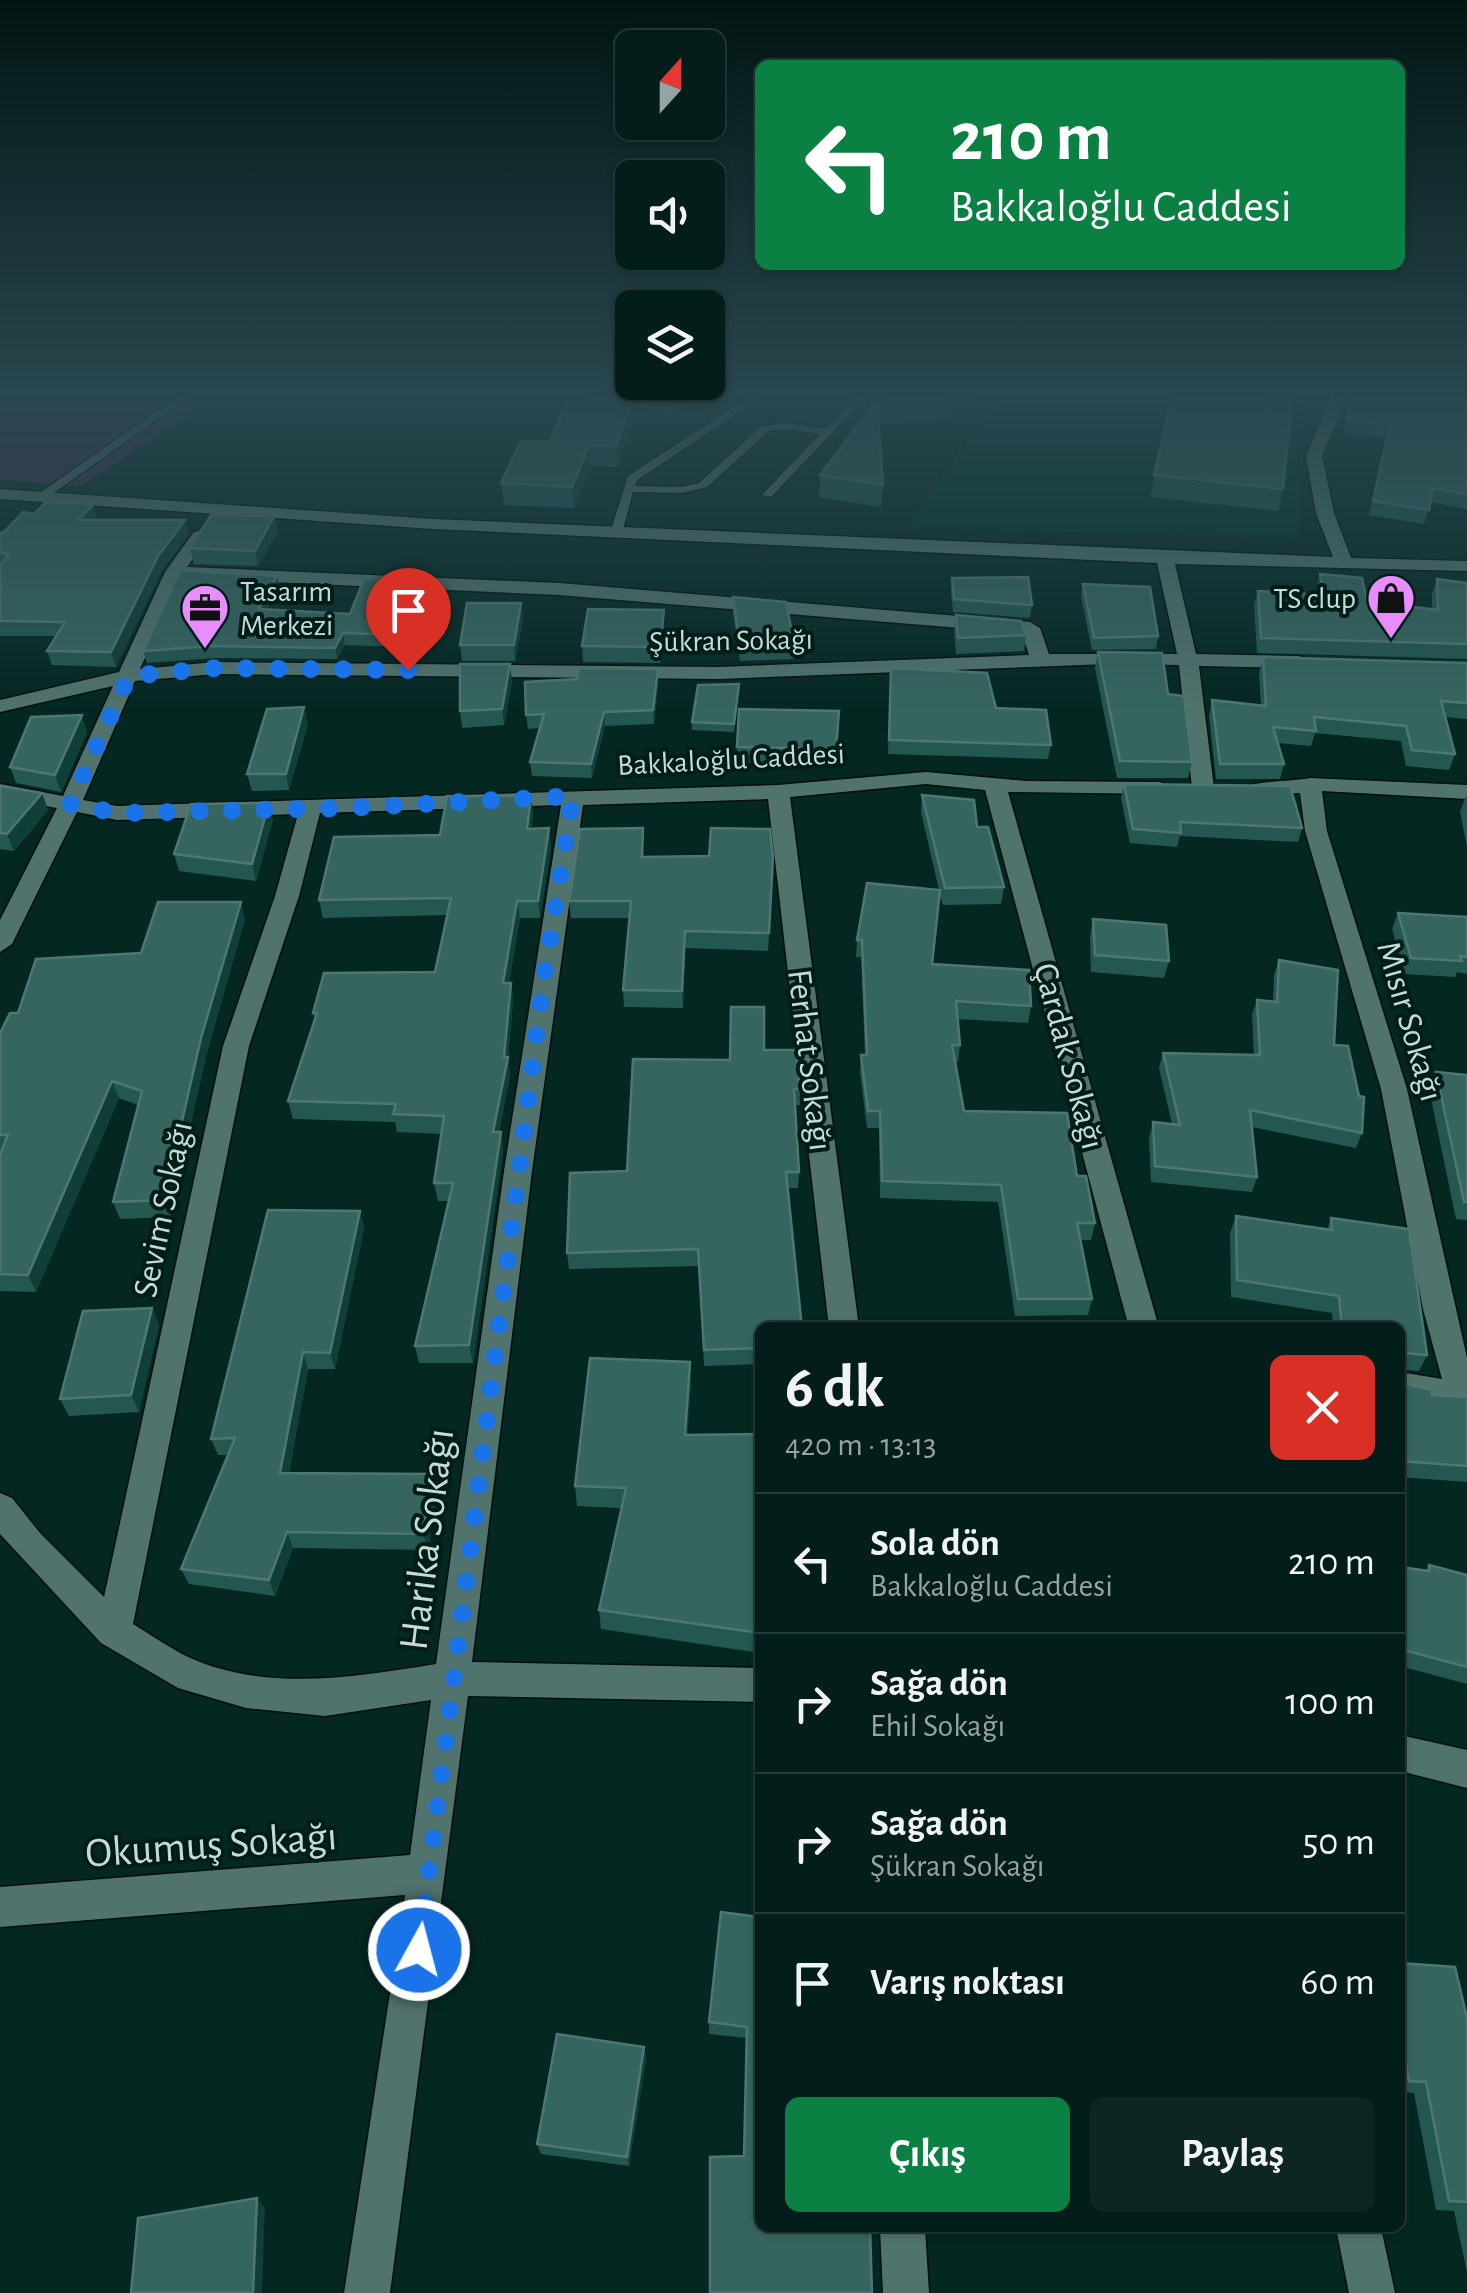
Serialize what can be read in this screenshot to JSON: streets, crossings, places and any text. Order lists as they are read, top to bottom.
{
  "streets": {
    "street": [
      "Şükran Sokağı",
      "Bakkaloğlu Caddesi",
      "Mısır Sokağı",
      "Çardak Sokağı",
      "Ferhat Sokağı",
      "Sevim Sokağı",
      "Harika Sokağı",
      "Okumuş Sokağı"
    ]
  },
  "crossings": [
    ["Bakkaloğlu Caddesi", "Mısır Sokağı"],
    ["Bakkaloğlu Caddesi", "Çardak Sokağı"],
    ["Bakkaloğlu Caddesi", "Ferhat Sokağı"],
    ["Bakkaloğlu Caddesi", "Sevim Sokağı"],
    ["Bakkaloğlu Caddesi", "Harika Sokağı"],
    ["Harika Sokağı", "Okumuş Sokağı"]
  ],
  "places": {
    "shop": ["TS clup"],
    "office": ["Tasarım Merkezi"]
  },
  "north": "top",
  "page": {
    "turn": ["210 m", "Bakkaloğlu Caddesi"],
    "heading": ["6 dk", "420 m · 13:13"],
    "list": [
      {
        "name": "Sola dön",
        "note": "Bakkaloğlu Caddesi",
        "value": "210 m"
      },
      {
        "name": "Sağa dön",
        "note": "Ehil Sokağı",
        "value": "100 m"
      },
      {
        "name": "Sağa dön",
        "note": "Şükran Sokağı",
        "value": "50 m"
      },
      {
        "name": "Varış noktası",
        "value": "60 m"
      }
    ],
    "buttons": ["Çıkış", "Paylaş"]
  }
}
